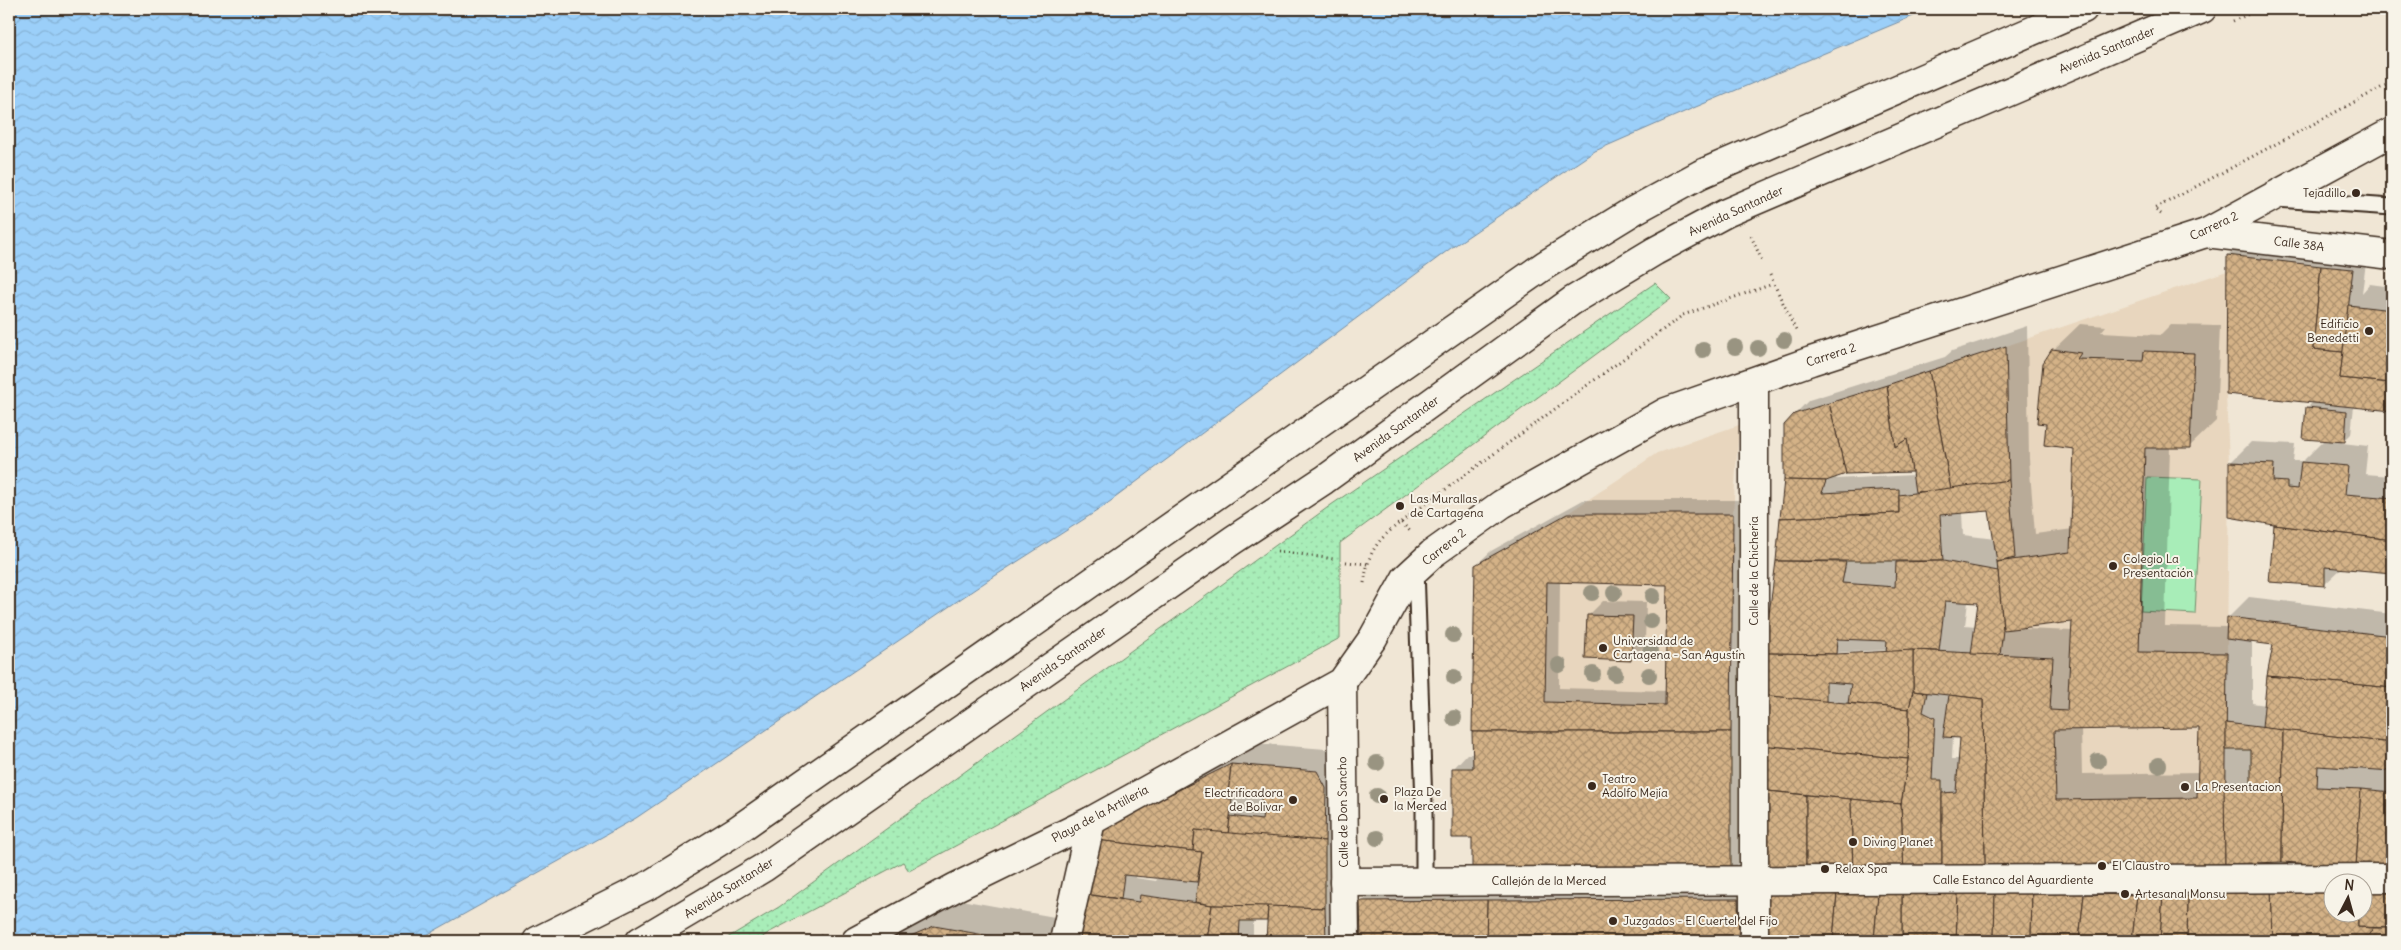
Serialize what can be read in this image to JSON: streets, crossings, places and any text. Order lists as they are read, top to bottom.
{
  "streets": {
    "street": [
      "Avenida Santander",
      "Carrera 2",
      "Calle 38A",
      "Calle de la Chichería",
      "Calle de Don Sancho",
      "Playa de la Artillería",
      "Calle Estanco del Aguardiente",
      "Callejón de la Merced"
    ]
  },
  "crossings": [
    ["Carrera 2", "Calle 38A"],
    ["Carrera 2", "Calle de la Chichería"],
    ["Carrera 2", "Calle de Don Sancho"],
    ["Carrera 2", "Playa de la Artillería"],
    ["Calle de la Chichería", "Calle Estanco del Aguardiente"],
    ["Calle de la Chichería", "Callejón de la Merced"],
    ["Calle de Don Sancho", "Playa de la Artillería"],
    ["Calle de Don Sancho", "Callejón de la Merced"],
    ["Calle Estanco del Aguardiente", "Callejón de la Merced"]
  ],
  "places": [
    "Tejadillo",
    "Edificio Benedetti",
    "Las Murallas de Cartagena",
    "Colegio La Presentación",
    "Universidad de Cartagena - San Agustín",
    "Teatro Adolfo Mejía",
    "La Presentacion",
    "Plaza De la Merced",
    "Electrificadora de Bolivar",
    "Diving Planet",
    "El Claustro",
    "Relax Spa",
    "Artesanal Monsu",
    "Juzgados - El Cuertel del Fijo"
  ],
  "north": "top"
}
